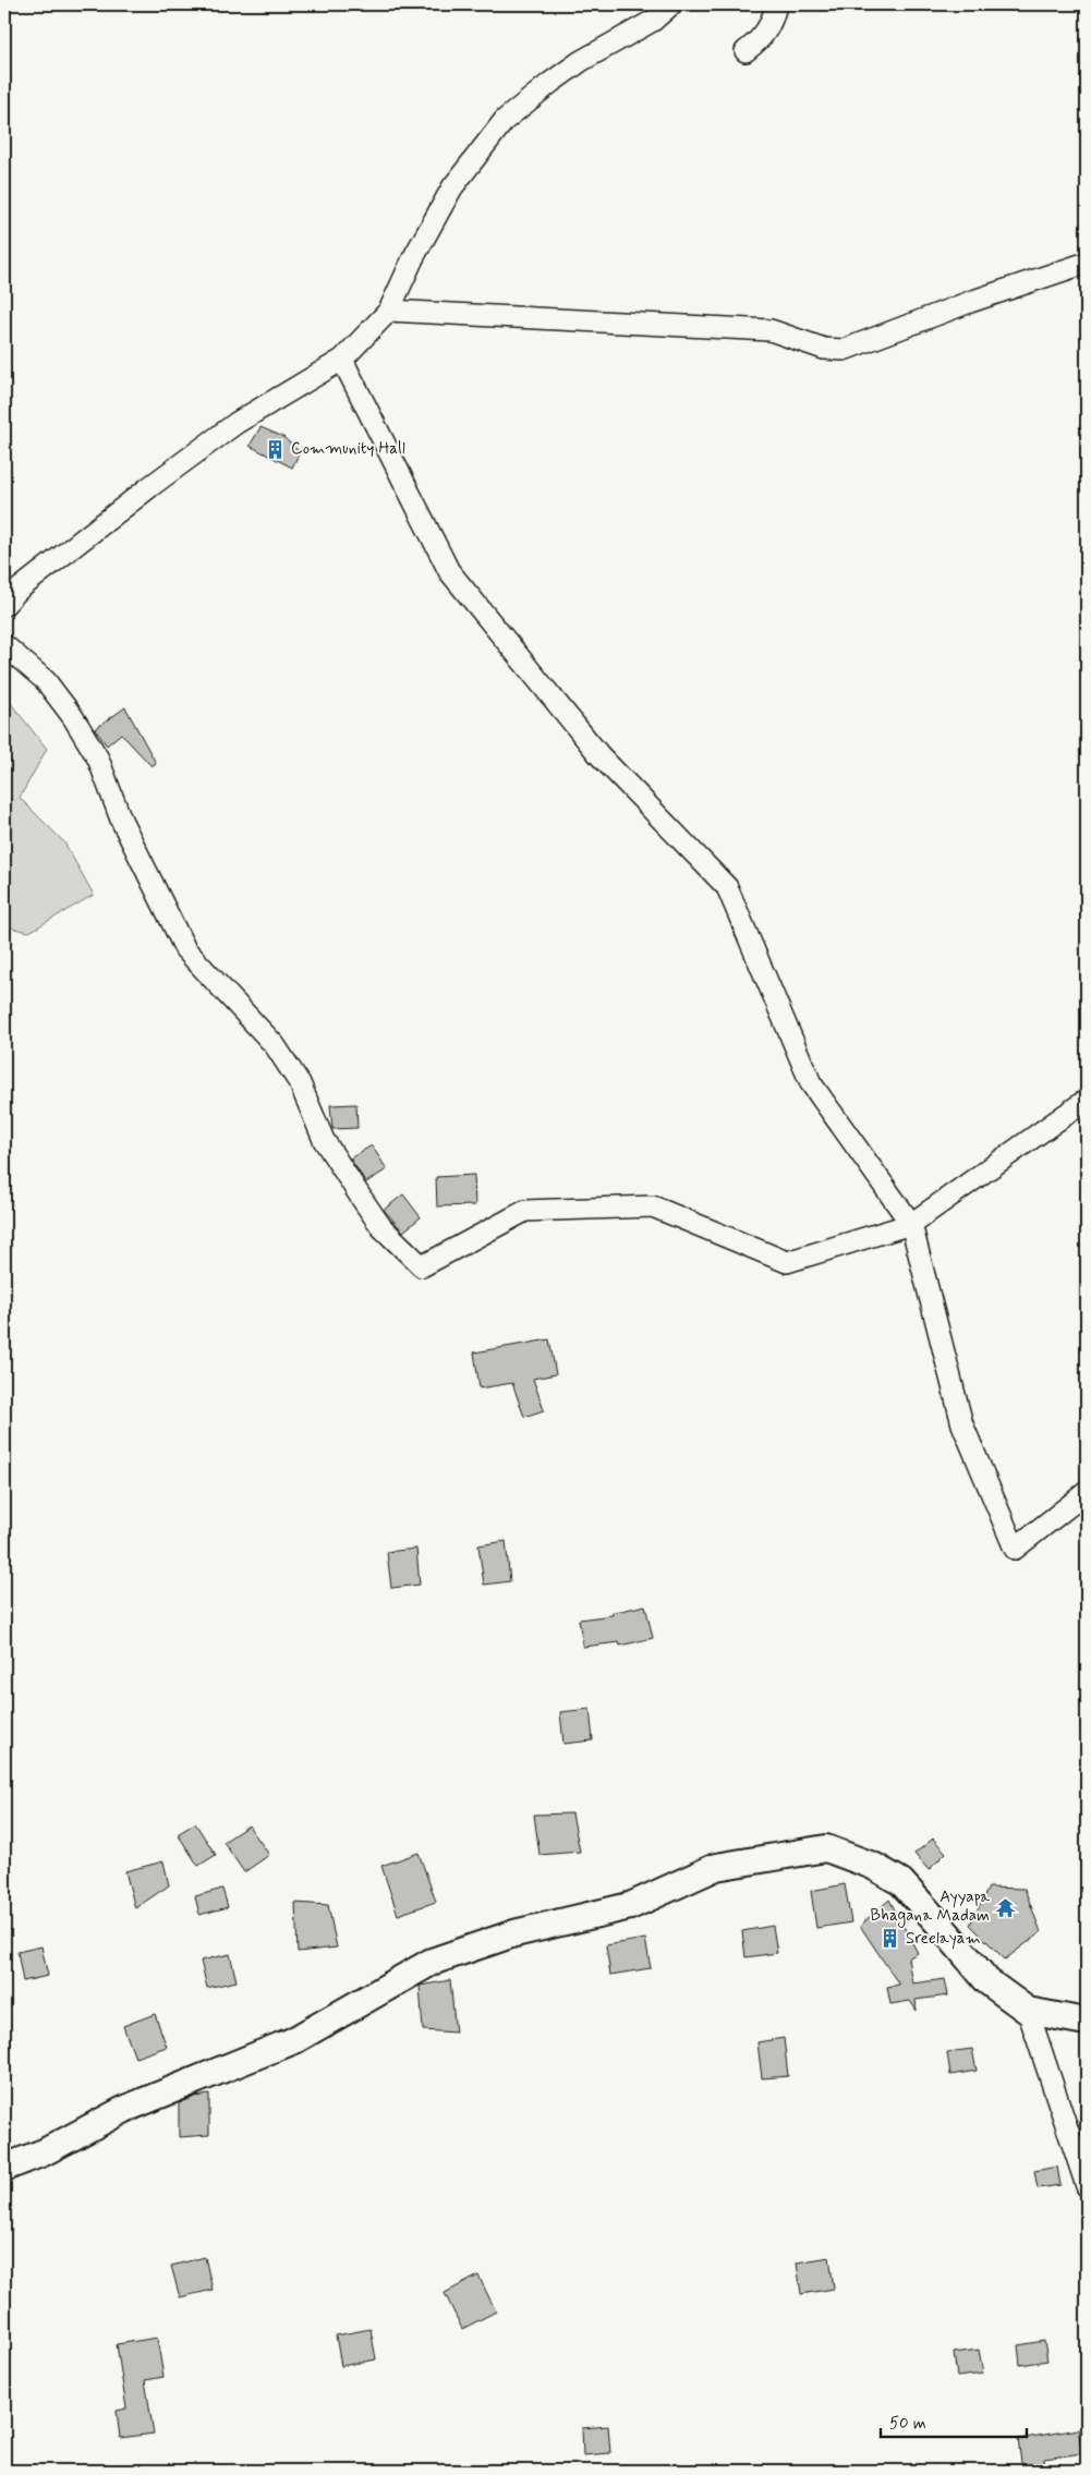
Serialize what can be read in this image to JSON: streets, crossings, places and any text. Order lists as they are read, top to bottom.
{
  "places": {
    "building": ["Community Hall", "Sreelayam"],
    "temple": ["Ayyapa Bhagana Madam"]
  },
  "scale_bar": "50 m"
}
